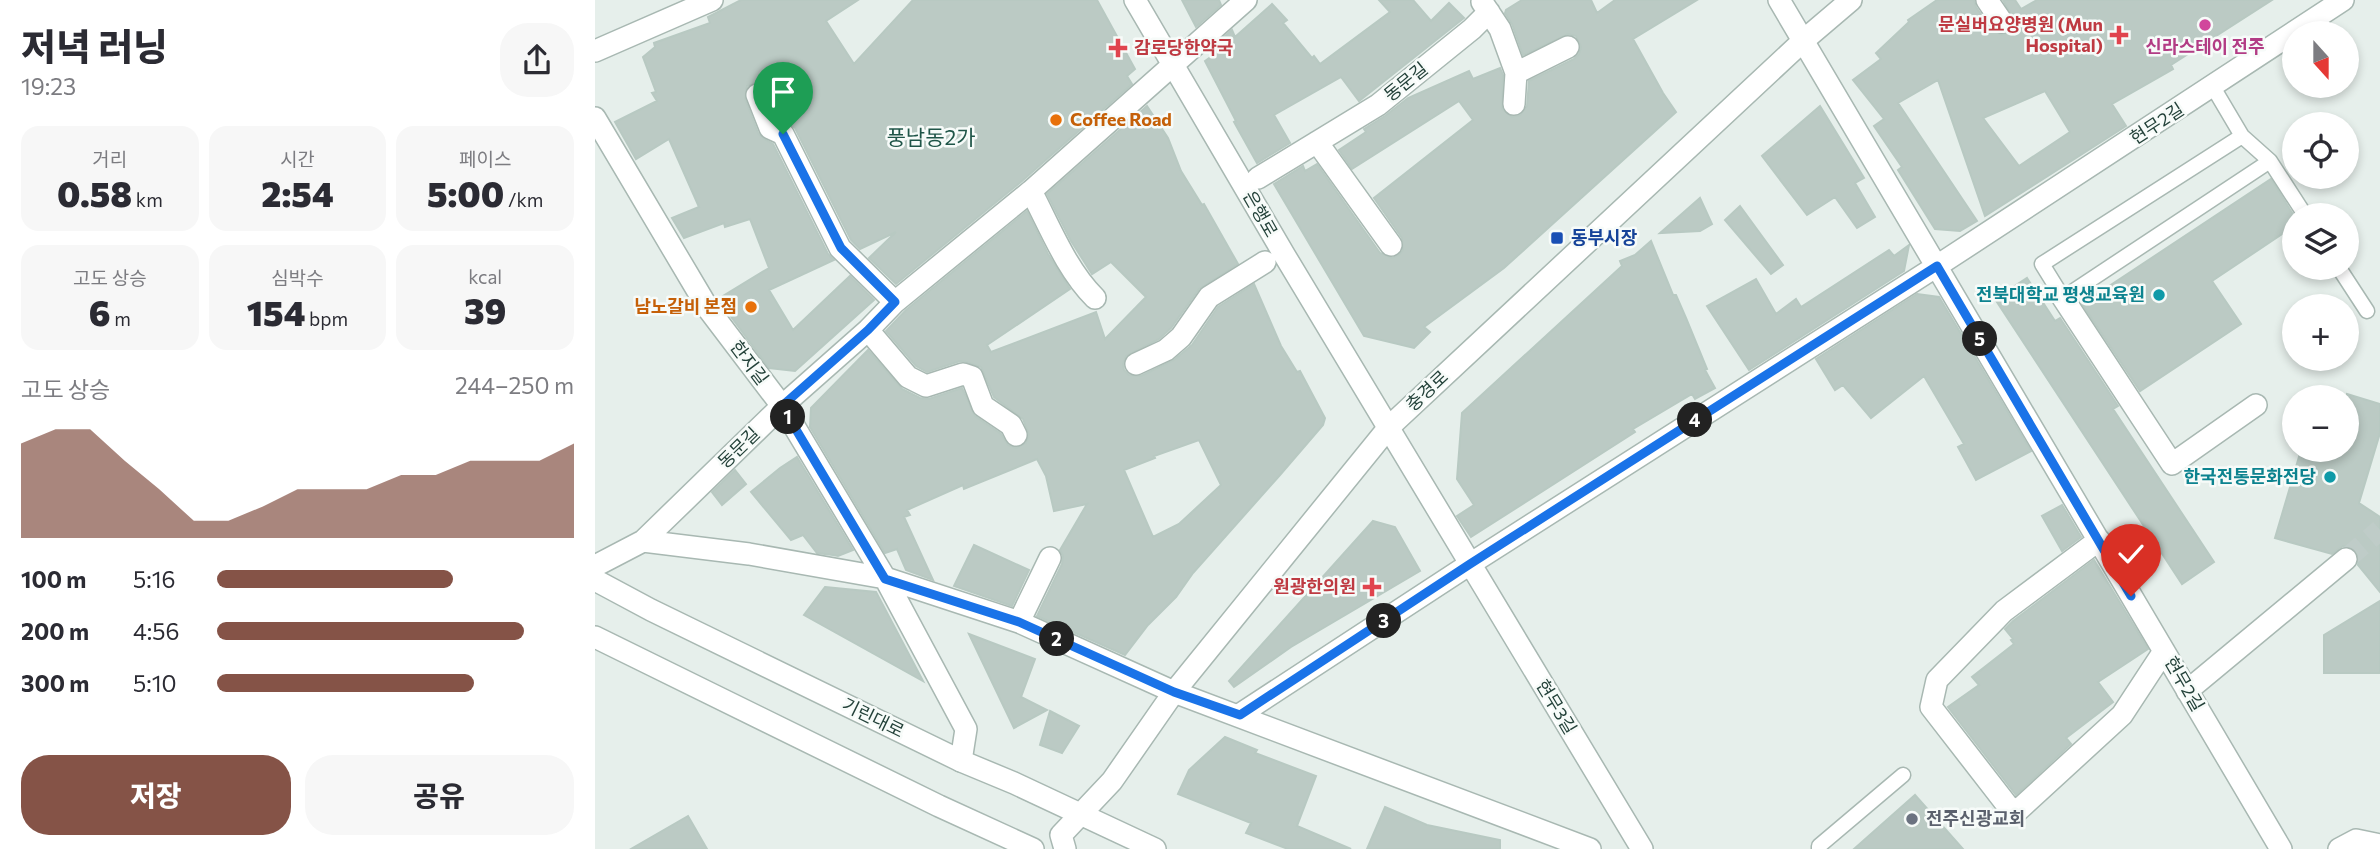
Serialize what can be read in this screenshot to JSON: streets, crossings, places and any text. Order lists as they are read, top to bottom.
{
  "streets": {
    "street": [
      "동문길",
      "현무2길",
      "은행로",
      "한지길",
      "충경로",
      "현무3길",
      "기린대로"
    ]
  },
  "crossings": [
    ["동문길", "은행로"],
    ["동문길", "한지길"],
    ["현무2길", "충경로"],
    ["은행로", "충경로"],
    ["은행로", "현무3길"],
    ["한지길", "기린대로"],
    ["충경로", "현무3길"],
    ["충경로", "기린대로"]
  ],
  "districts": ["풍남동2가"],
  "places": {
    "other": [
      "신라스테이 전주",
      "Coffee Road",
      "전북대학교 평생교육원",
      "남노갈비 본점",
      "한국전통문화전당",
      "전주신광교회"
    ],
    "health": ["문실버요양병원 (Mun Hospital)", "감로당한약국", "원광한의원"],
    "transit": ["동부시장"]
  },
  "north": "bottom",
  "page": {
    "heading": ["저녁 러닝", "19:23"],
    "map_buttons": ["+", "−"],
    "stats": [
      ["거리", "0.58 km"],
      ["시간", "2:54"],
      ["페이스", "5:00 /km"],
      ["고도 상승", "6 m"],
      ["심박수", "154 bpm"],
      ["kcal", "39"]
    ],
    "pins": [
      "5",
      "1",
      "4",
      "3",
      "2"
    ],
    "chart": ["고도 상승", "244–250 m"],
    "list": [
      {
        "name": "100 m",
        "note": "5:16"
      },
      {
        "name": "200 m",
        "note": "4:56"
      },
      {
        "name": "300 m",
        "note": "5:10"
      }
    ],
    "buttons": ["저장", "공유"]
  }
}
